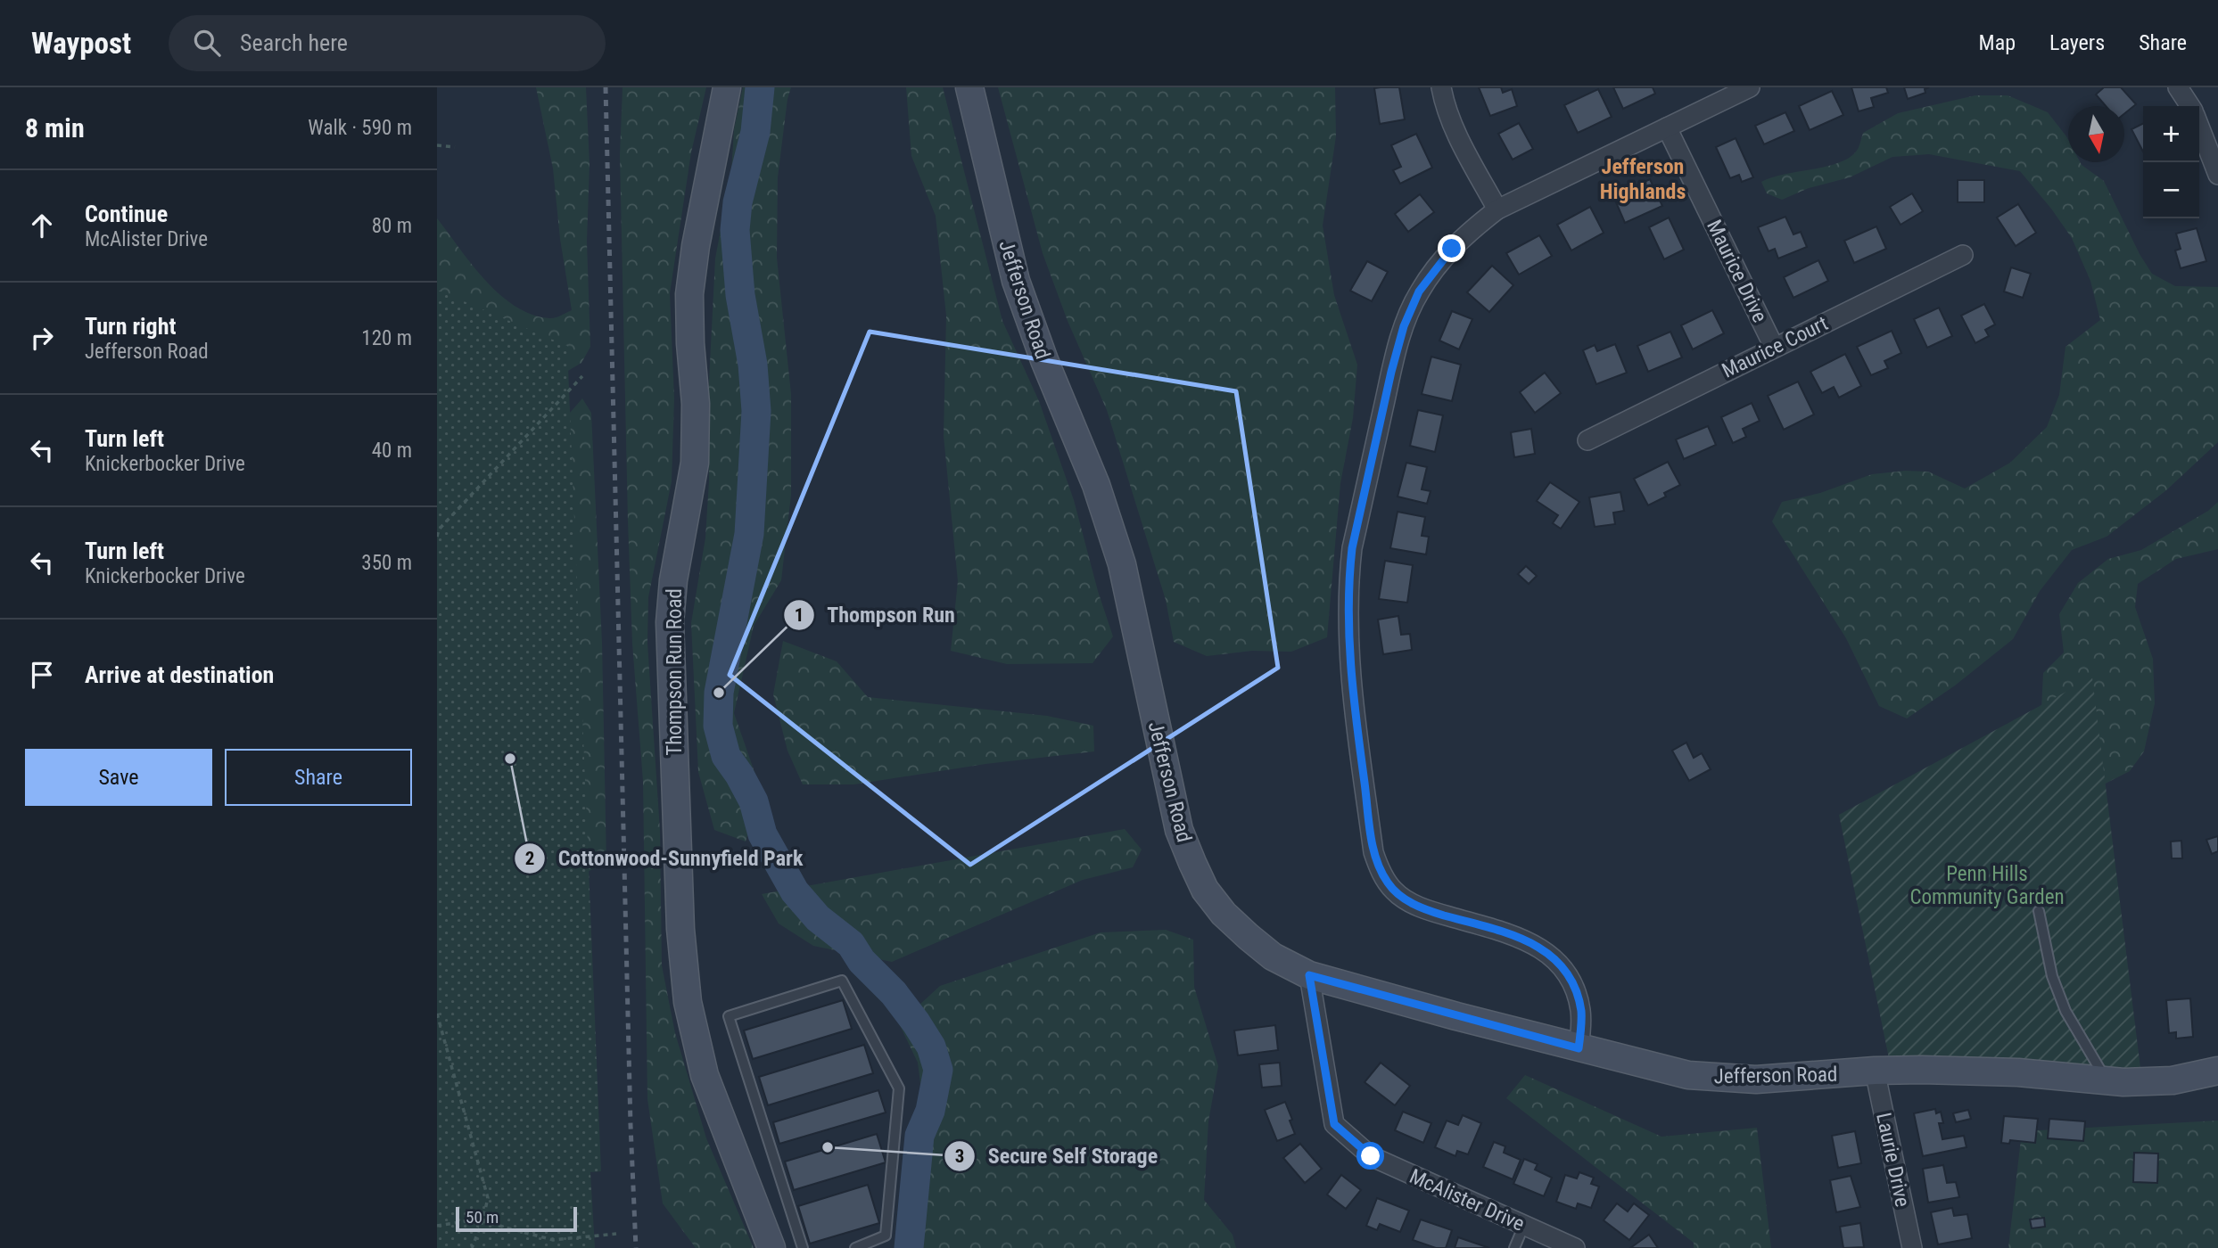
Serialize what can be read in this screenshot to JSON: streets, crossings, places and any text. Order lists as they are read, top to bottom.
{
  "streets": {
    "street": [
      "Maurice Drive",
      "Jefferson Road",
      "Maurice Court",
      "Thompson Run Road",
      "Laurie Drive",
      "McAlister Drive"
    ]
  },
  "crossings": [
    ["Maurice Drive", "Maurice Court"],
    ["Jefferson Road", "Laurie Drive"],
    ["Jefferson Road", "McAlister Drive"]
  ],
  "districts": ["Jefferson Highlands"],
  "parks": ["Penn Hills Community Garden"],
  "places": ["Thompson Run", "Cottonwood-Sunnyfield Park", "Secure Self Storage"],
  "scale_bar": "50 m",
  "north": "bottom",
  "page": {
    "header": "Waypost",
    "search": "Search here",
    "nav": ["Map", "Layers", "Share"],
    "heading": ["8 min", "Walk · 590 m"],
    "map_buttons": ["+", "−"],
    "list": [
      ["Continue", "McAlister Drive", "80 m"],
      ["Turn right", "Jefferson Road", "120 m"],
      ["Turn left", "Knickerbocker Drive", "40 m"],
      ["Turn left", "Knickerbocker Drive", "350 m"],
      "Arrive at destination"
    ],
    "buttons": ["Save", "Share"],
    "scale": "50 m"
  }
}
